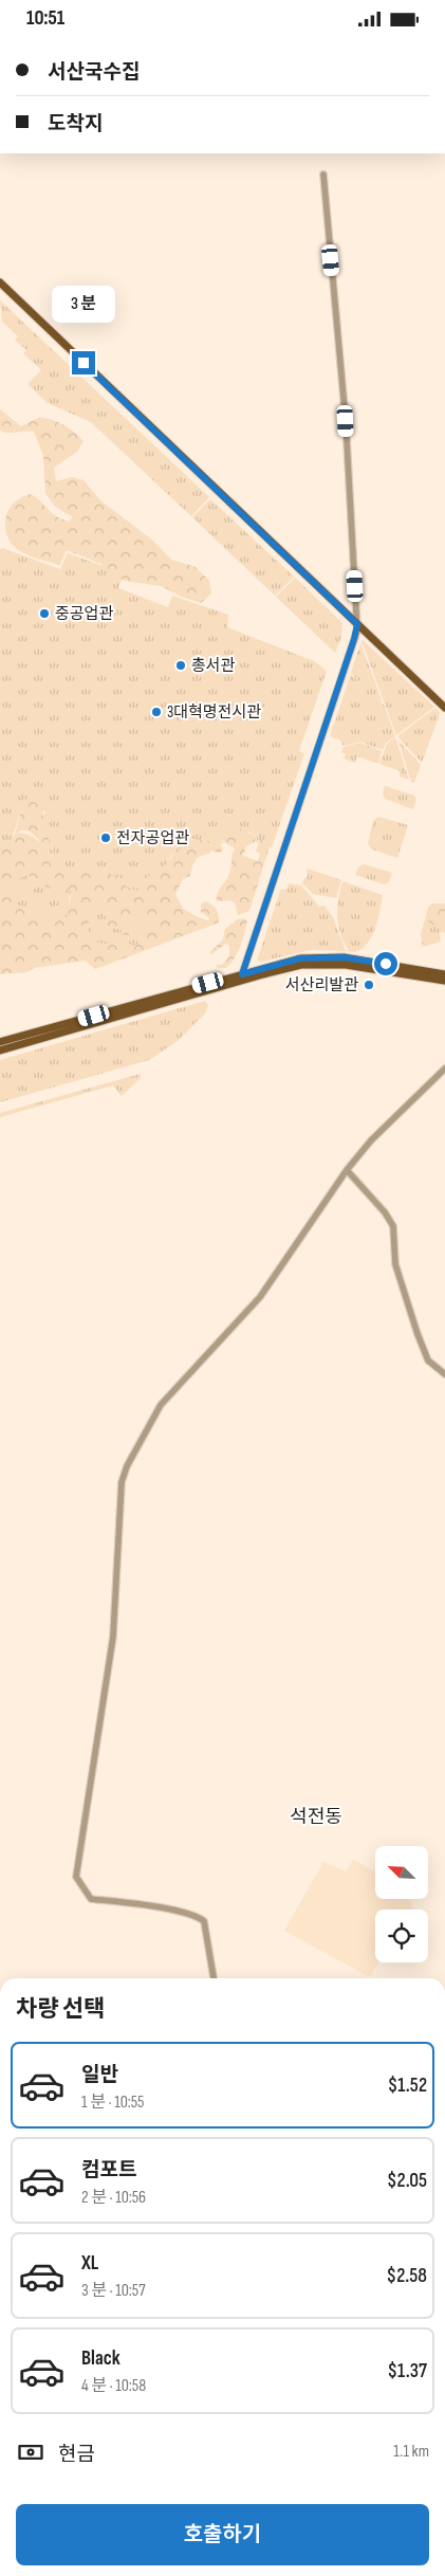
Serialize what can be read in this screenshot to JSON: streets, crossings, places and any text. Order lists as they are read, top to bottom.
{
  "districts": ["석전동"],
  "places": [
    "중공업관",
    "총서관",
    "3대혁명전시관",
    "전자공업관",
    "서산리발관"
  ],
  "north": "top left",
  "page": {
    "status": "10:51",
    "banner": ["서산국수집", "도착지"],
    "bubble": "3 분",
    "heading": "차량 선택",
    "list": [
      {
        "name": "일반",
        "note": "1 분 · 10:55",
        "value": "$1.52"
      },
      {
        "name": "컴포트",
        "note": "2 분 · 10:56",
        "value": "$2.05"
      },
      {
        "name": "XL",
        "note": "3 분 · 10:57",
        "value": "$2.58"
      },
      {
        "name": "Black",
        "note": "4 분 · 10:58",
        "value": "$1.37"
      }
    ],
    "pay": ["현금", "1.1 km"],
    "buttons": "호출하기"
  }
}
